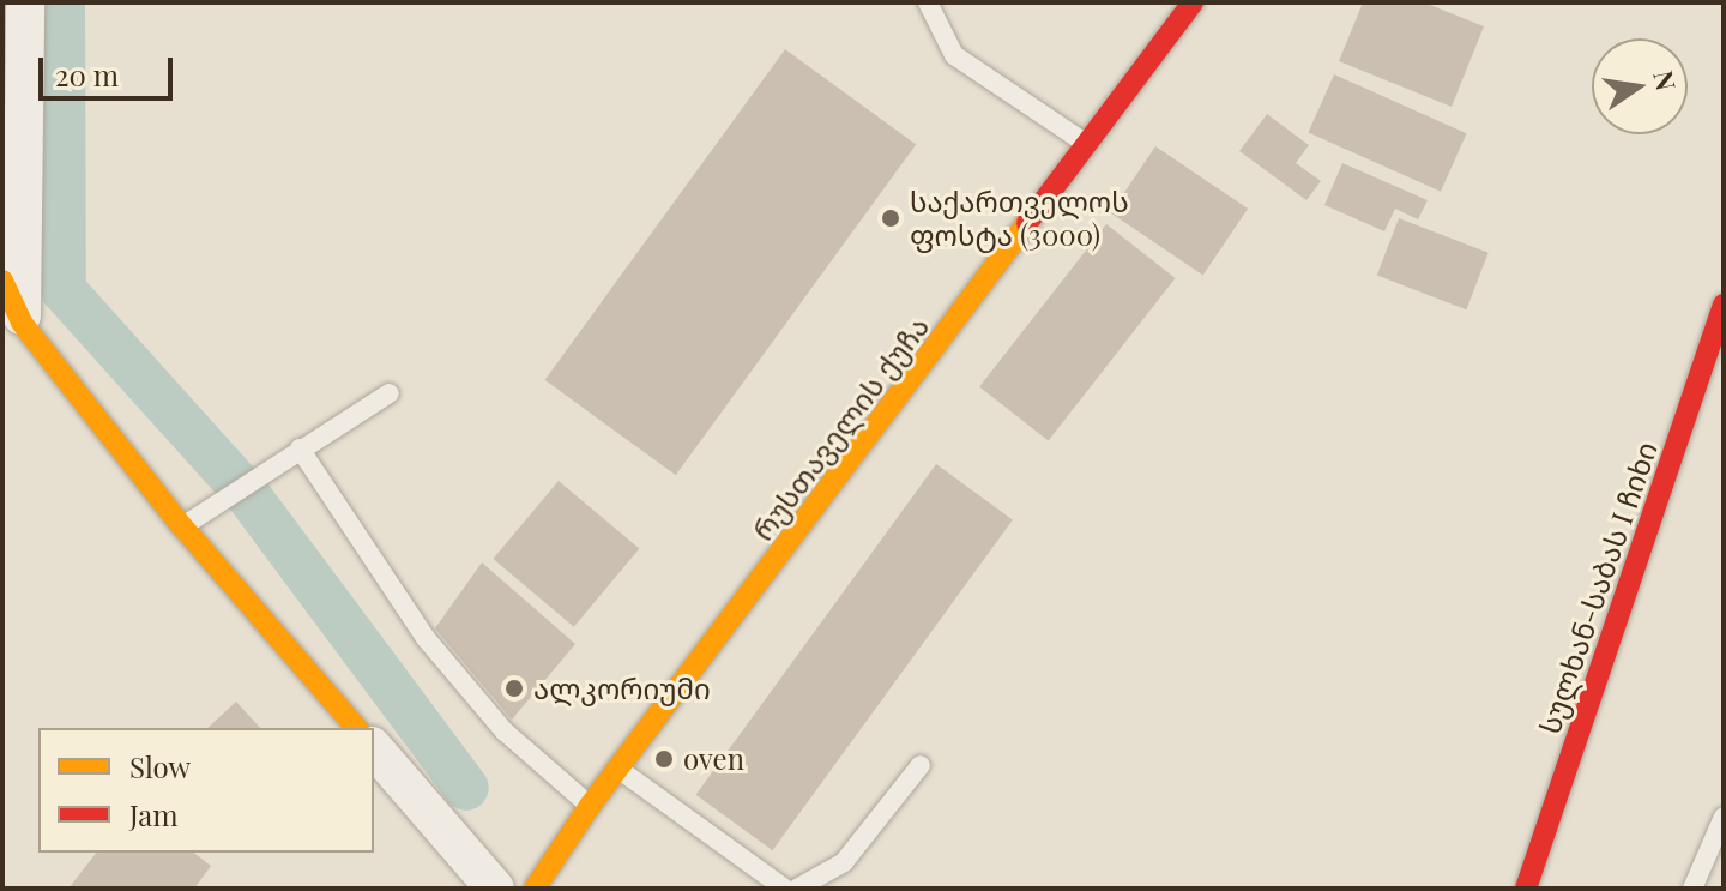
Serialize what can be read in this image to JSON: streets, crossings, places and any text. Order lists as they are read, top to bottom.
{
  "streets": {
    "street": ["რუსთაველის ქუჩა", "სულხან-საბას I ჩიხი"]
  },
  "places": ["საქართველოს ფოსტა (3000)", "ალკორიუმი", "oven"],
  "legend": ["Slow", "Jam"],
  "scale_bar": "20 m",
  "north": "right"
}
